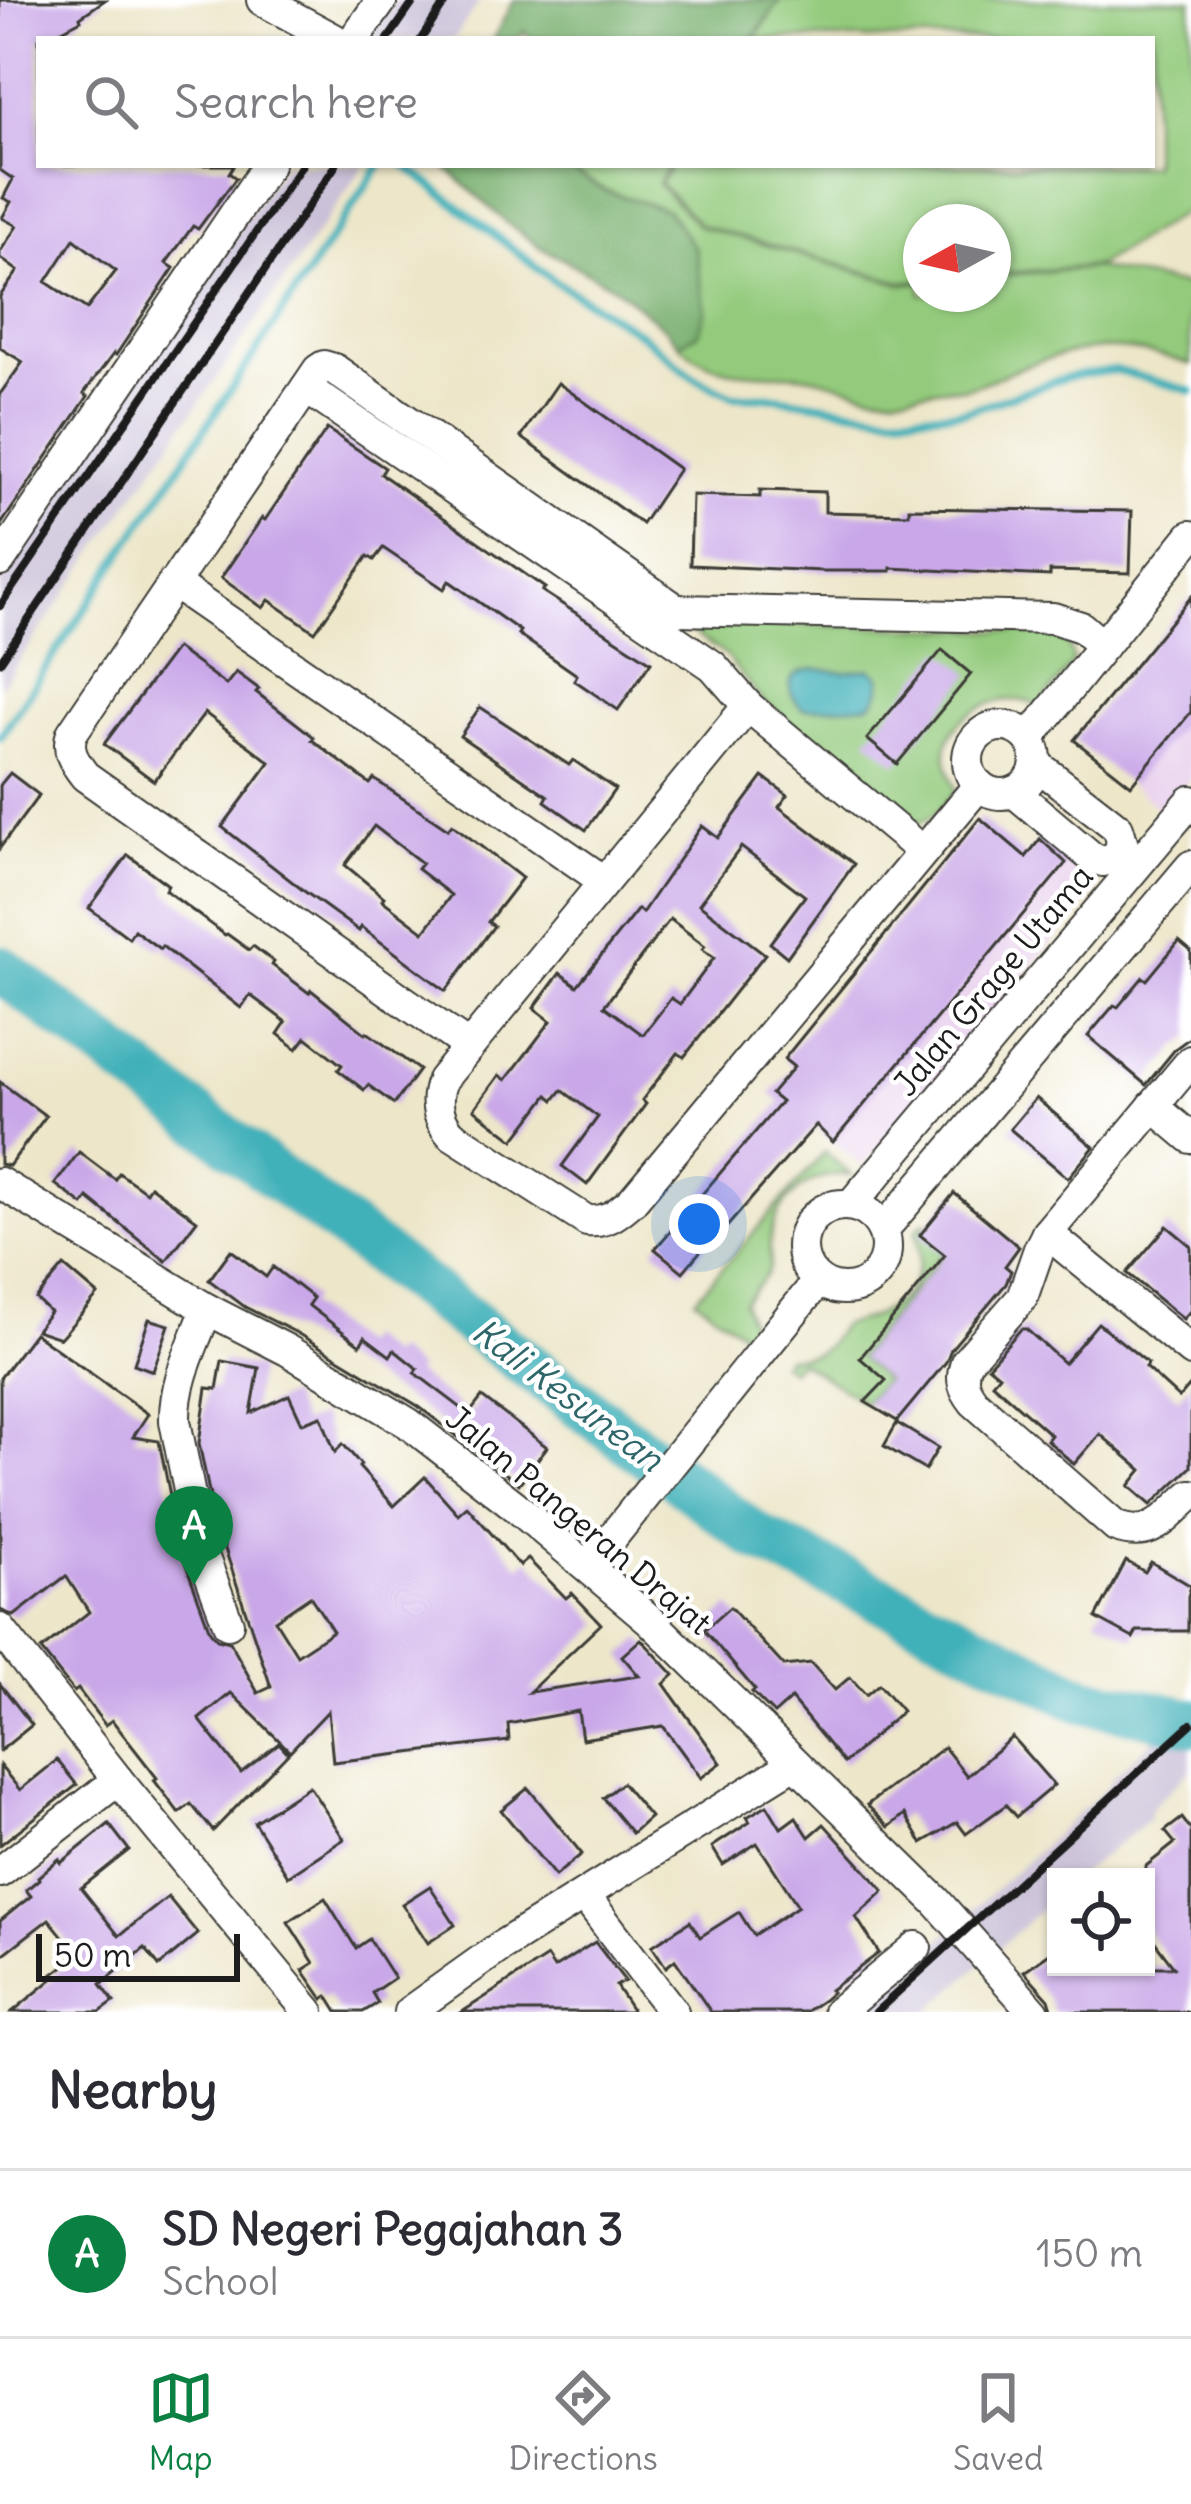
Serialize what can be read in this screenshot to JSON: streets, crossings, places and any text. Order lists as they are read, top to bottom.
{
  "streets": {
    "street": ["Jalan Grage Utama", "Jalan Pangeran Drajat"]
  },
  "water": ["Kali Kesunean"],
  "scale_bar": "50 m",
  "north": "left",
  "page": {
    "search": "Search here",
    "pins": "A",
    "scale": "50 m",
    "heading": "Nearby",
    "list": [
      {
        "mark": "A",
        "name": "SD Negeri Pegajahan 3",
        "note": "School",
        "value": "150 m"
      }
    ],
    "nav": ["Map", "Directions", "Saved"]
  }
}
